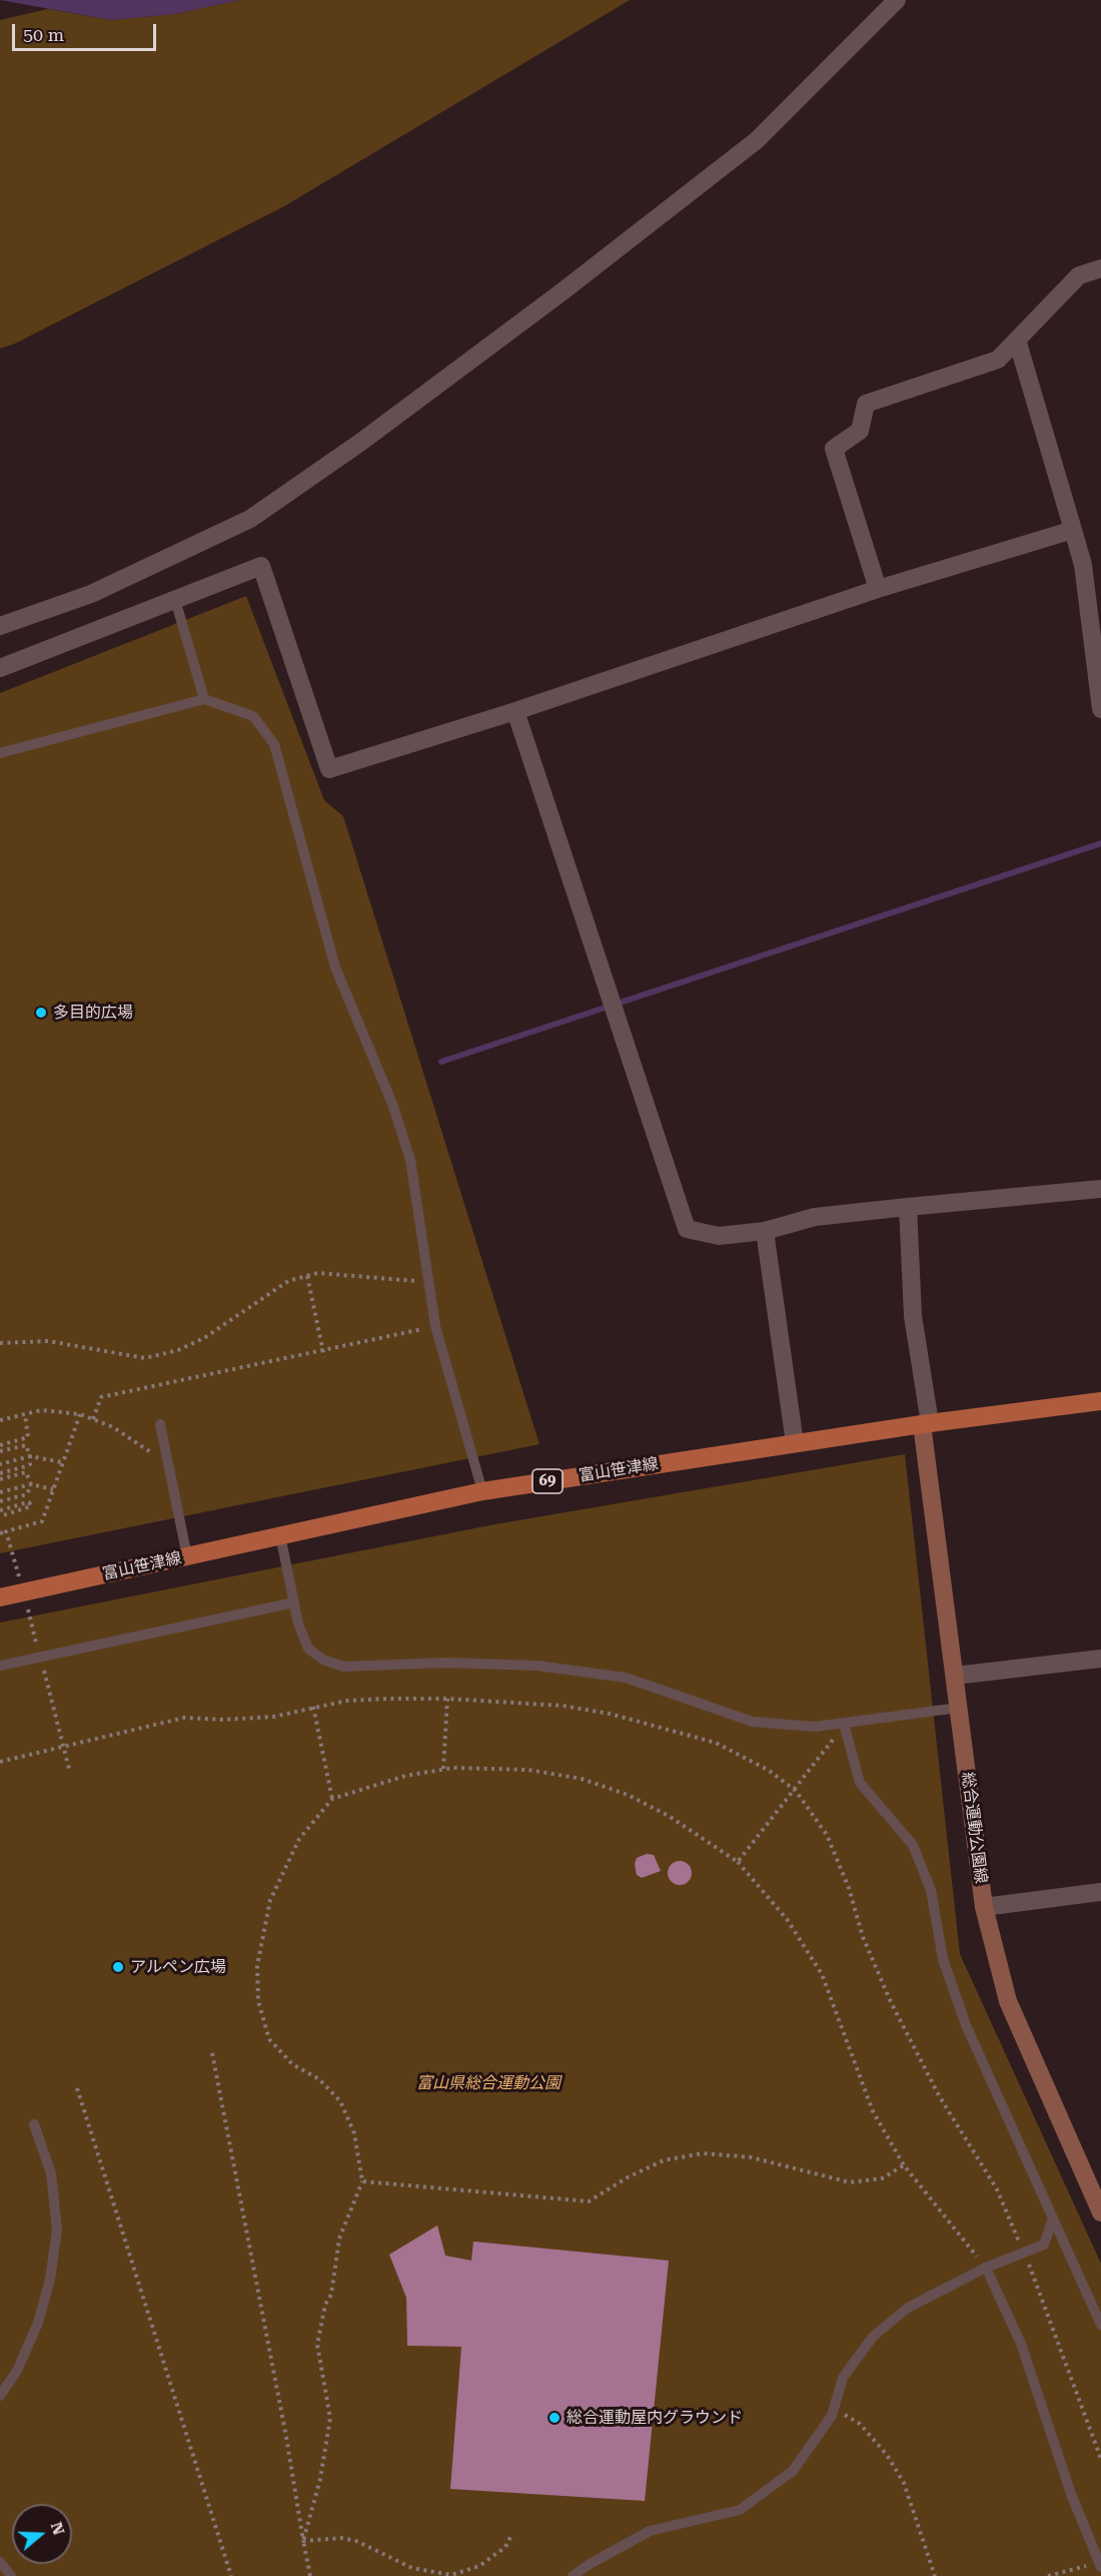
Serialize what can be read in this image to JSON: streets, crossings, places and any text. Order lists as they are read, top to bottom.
{
  "streets": {
    "main road": ["富山笹津線", "69", "総合運動公園線"]
  },
  "crossings": [
    ["富山笹津線", "総合運動公園線"]
  ],
  "parks": ["富山県総合運動公園"],
  "places": ["多目的広場", "アルペン広場", "総合運動屋内グラウンド"],
  "scale_bar": "50 m",
  "north": "right"
}
